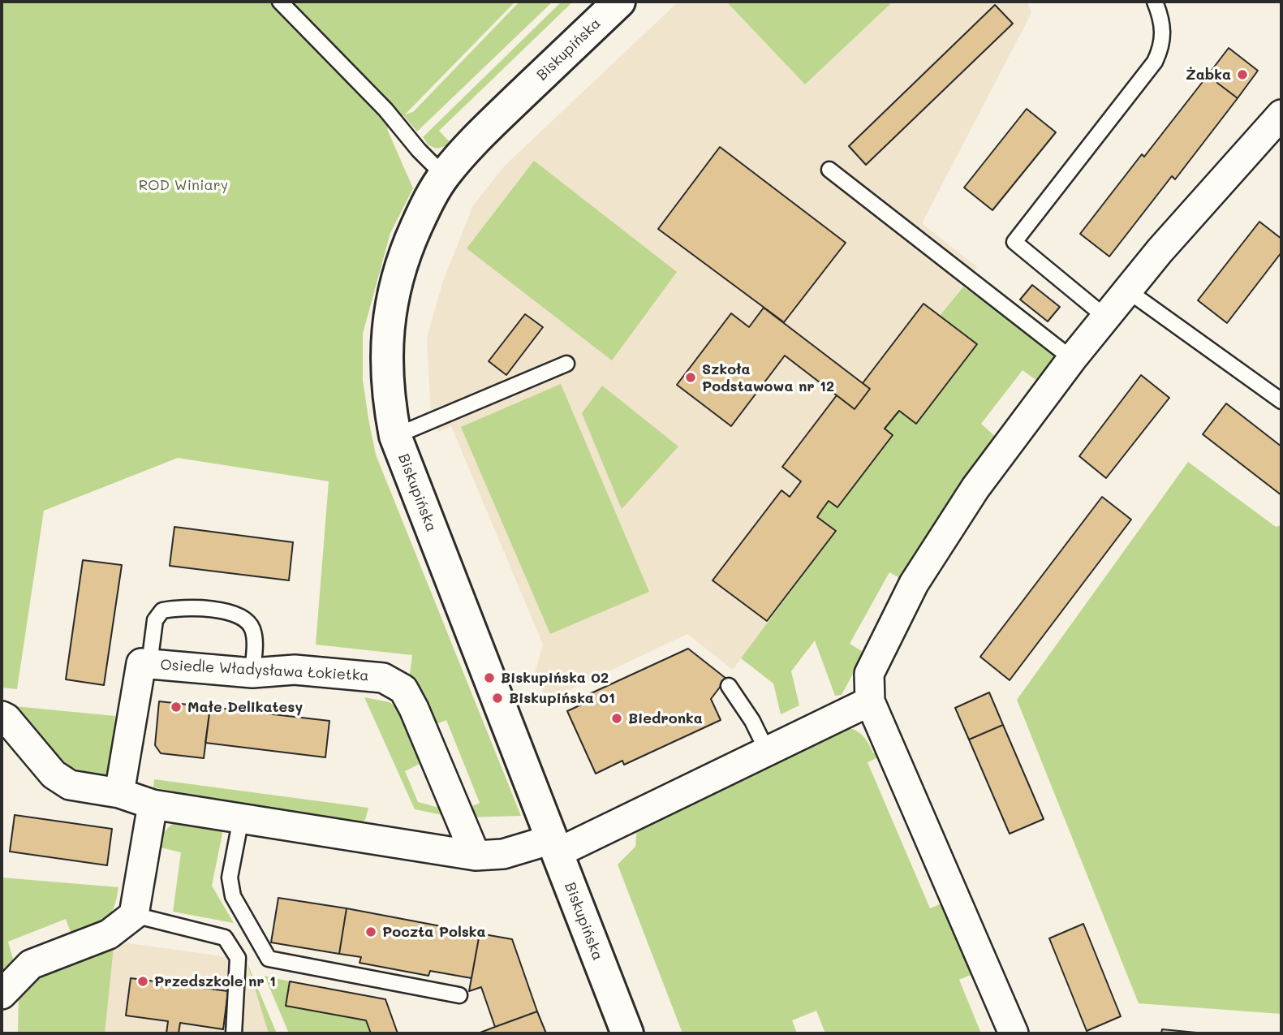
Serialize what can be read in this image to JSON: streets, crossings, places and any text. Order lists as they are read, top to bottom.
{
  "streets": {
    "street": ["Biskupińska", "Osiedle Władysława Łokietka"]
  },
  "parks": ["ROD Winiary"],
  "places": [
    "Żabka",
    "Szkoła Podstawowa nr 12",
    "Biskupińska 02",
    "Biskupińska 01",
    "Małe Delikatesy",
    "Biedronka",
    "Poczta Polska",
    "Przedszkole nr 1"
  ]
}
